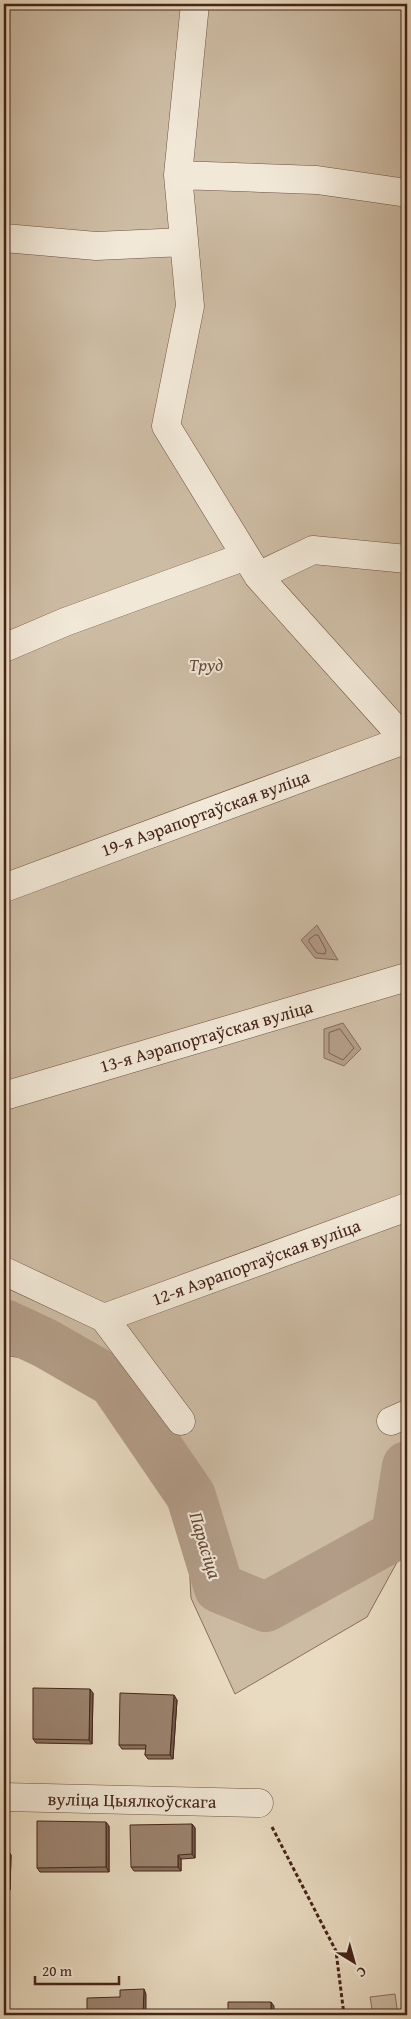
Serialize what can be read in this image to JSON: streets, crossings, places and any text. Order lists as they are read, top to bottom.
{
  "streets": {
    "street": [
      "19-я Аэрапортаўская вуліца",
      "13-я Аэрапортаўская вуліца",
      "12-я Аэрапортаўская вуліца",
      "вуліца Цыялкоўскага"
    ]
  },
  "water": ["Парасіца"],
  "parks": ["Труд"],
  "scale_bar": "20 m",
  "north": "bottom right"
}
